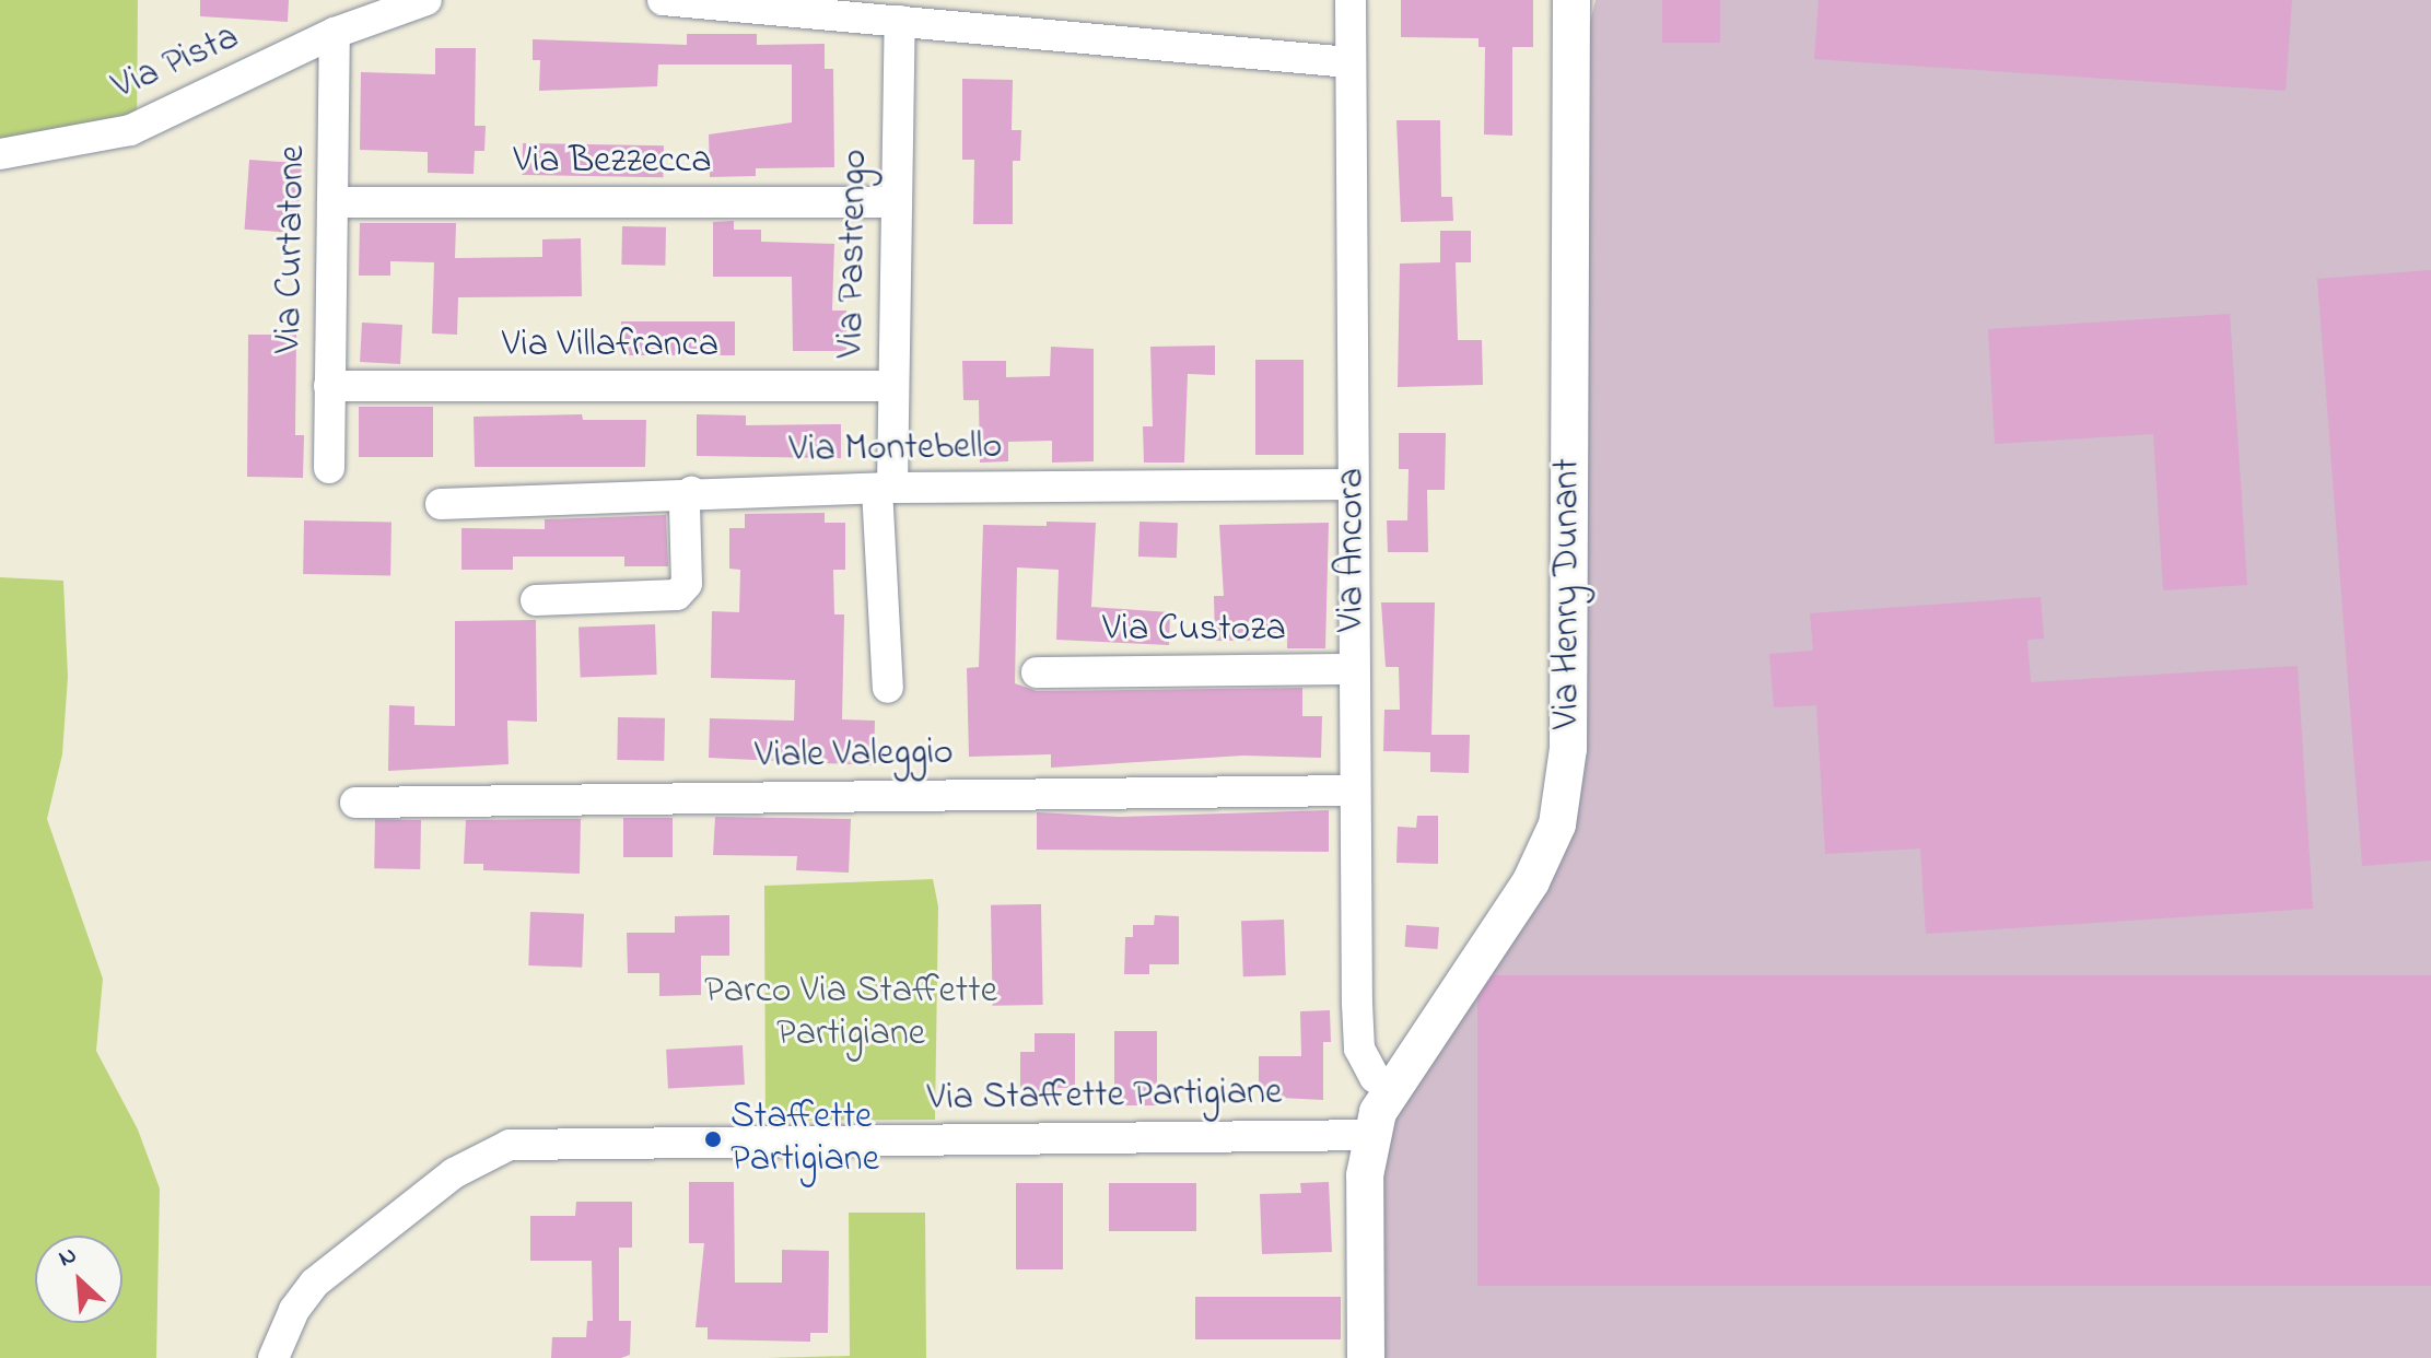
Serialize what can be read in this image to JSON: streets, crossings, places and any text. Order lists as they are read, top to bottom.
{
  "streets": {
    "main road": ["Via Henry Dunant"],
    "street": [
      "Via Pista",
      "Via Bezzecca",
      "Via Curtatone",
      "Via Pastrengo",
      "Via Villafranca",
      "Via Montebello",
      "Via Ancora",
      "Via Custoza",
      "Viale Valeggio",
      "Via Staffette Partigiane"
    ]
  },
  "crossings": [
    ["Via Pista", "Via Curtatone"],
    ["Via Bezzecca", "Via Curtatone"],
    ["Via Bezzecca", "Via Pastrengo"],
    ["Via Curtatone", "Via Villafranca"],
    ["Via Pastrengo", "Via Villafranca"],
    ["Via Pastrengo", "Via Montebello"],
    ["Via Montebello", "Via Ancora"],
    ["Via Ancora", "Via Henry Dunant"],
    ["Via Ancora", "Via Custoza"],
    ["Via Ancora", "Viale Valeggio"],
    ["Via Henry Dunant", "Via Staffette Partigiane"]
  ],
  "parks": ["Parco Via Staffette Partigiane"],
  "places": ["Staffette Partigiane"],
  "north": "top left"
}
